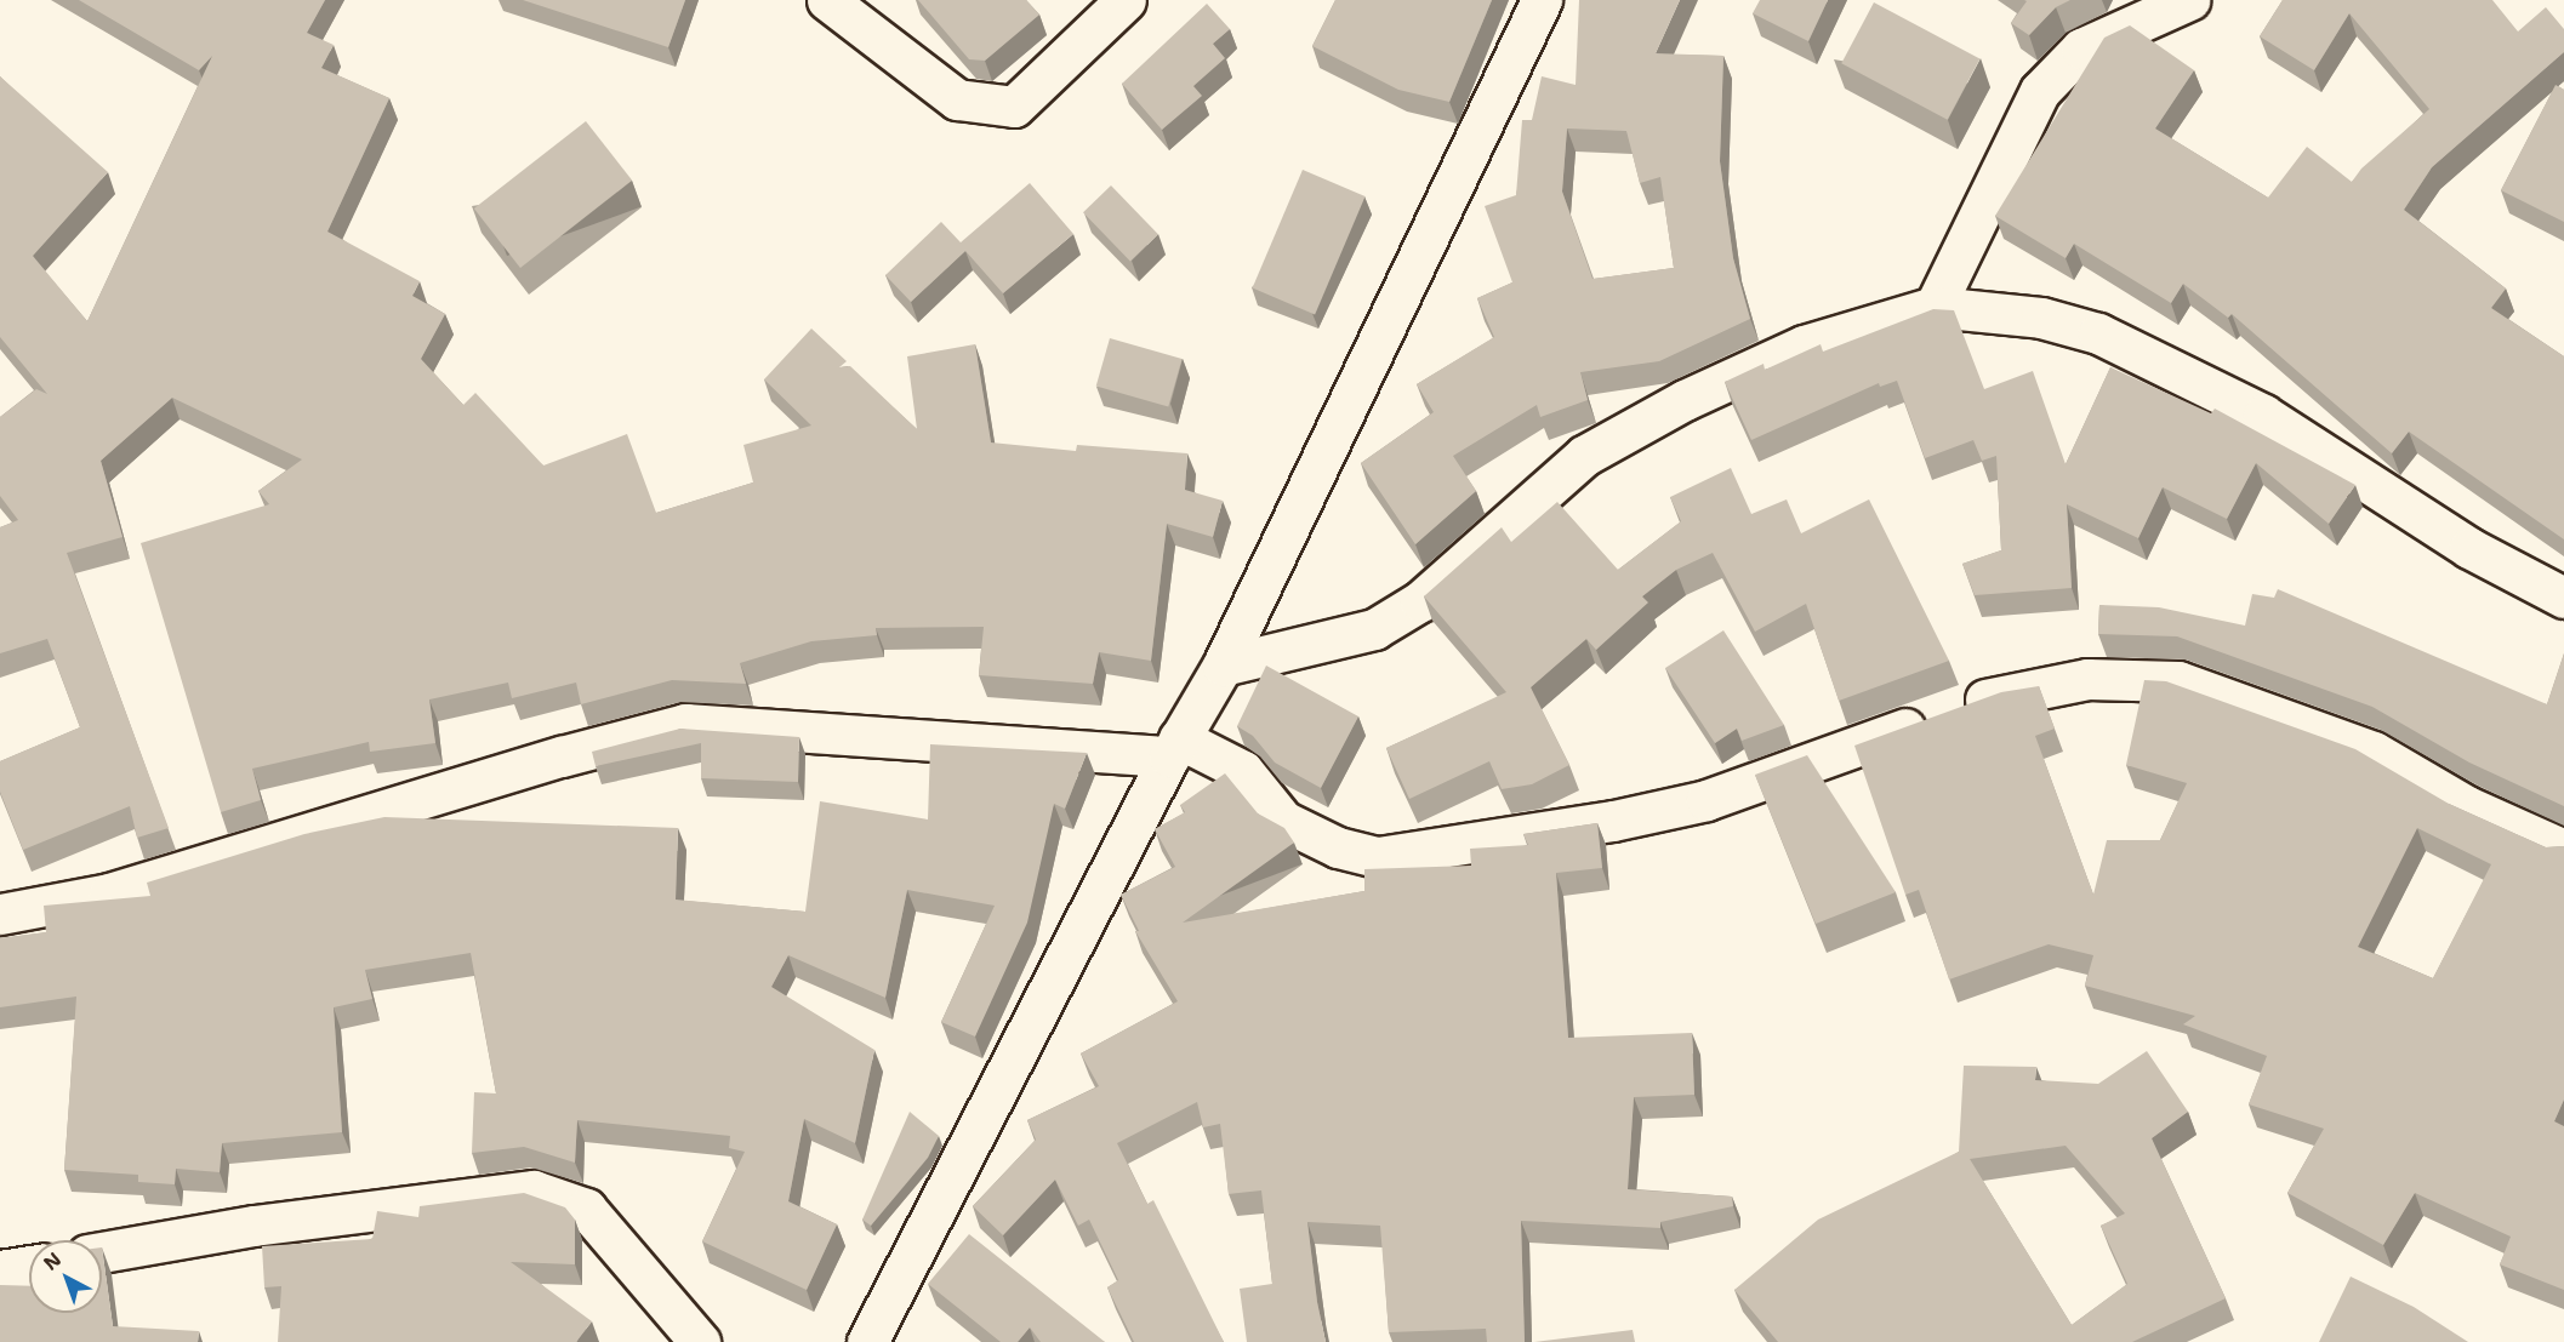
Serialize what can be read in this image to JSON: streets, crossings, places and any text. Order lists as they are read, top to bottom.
{
  "north": "top left"
}
